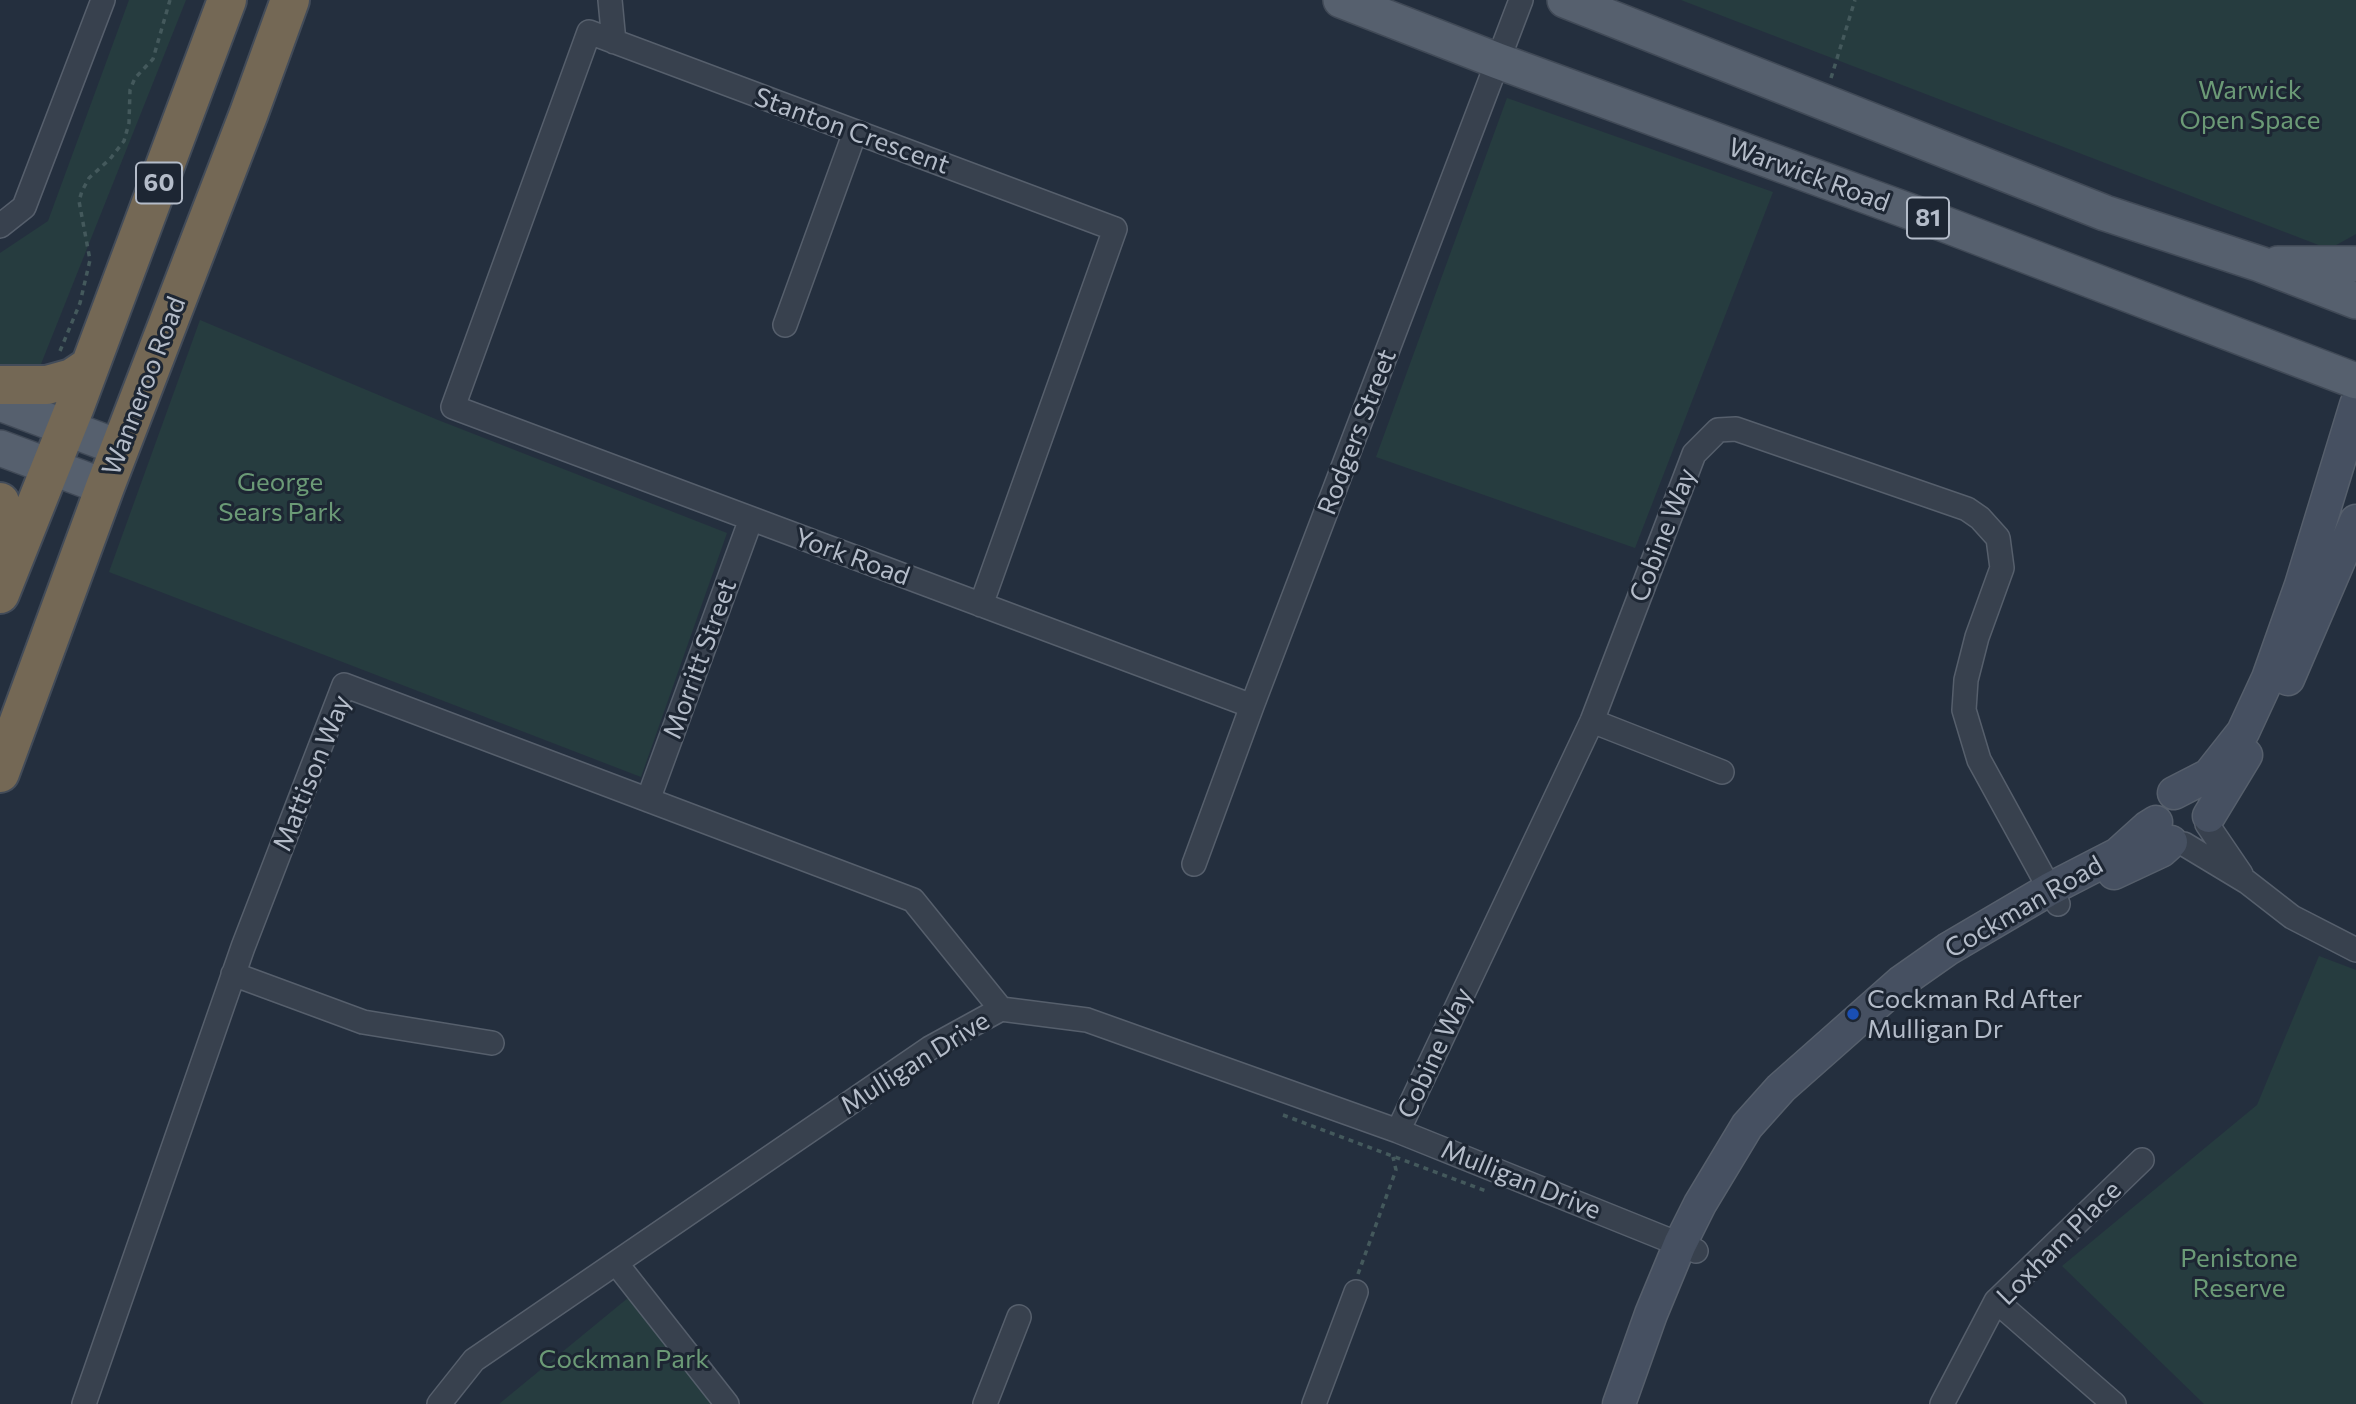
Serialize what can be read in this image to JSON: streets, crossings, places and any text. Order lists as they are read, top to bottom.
{
  "streets": {
    "highway": ["60", "Wanneroo Road"],
    "main road": ["Warwick Road", "81", "Cockman Road"],
    "street": [
      "Stanton Crescent",
      "Rodgers Street",
      "Cobine Way",
      "York Road",
      "Morritt Street",
      "Mattison Way",
      "Mulligan Drive",
      "Loxham Place"
    ]
  },
  "crossings": [
    ["Stanton Crescent", "York Road"],
    ["Warwick Road", "Rodgers Street"],
    ["Rodgers Street", "York Road"],
    ["Cobine Way", "Cockman Road"],
    ["Cobine Way", "Mulligan Drive"],
    ["York Road", "Morritt Street"],
    ["Morritt Street", "Mattison Way"],
    ["Mattison Way", "Mulligan Drive"],
    ["Cockman Road", "Mulligan Drive"]
  ],
  "parks": [
    "Warwick Open Space",
    "George Sears Park",
    "Penistone Reserve",
    "Cockman Park"
  ],
  "places": ["Cockman Rd After Mulligan Dr"]
}
